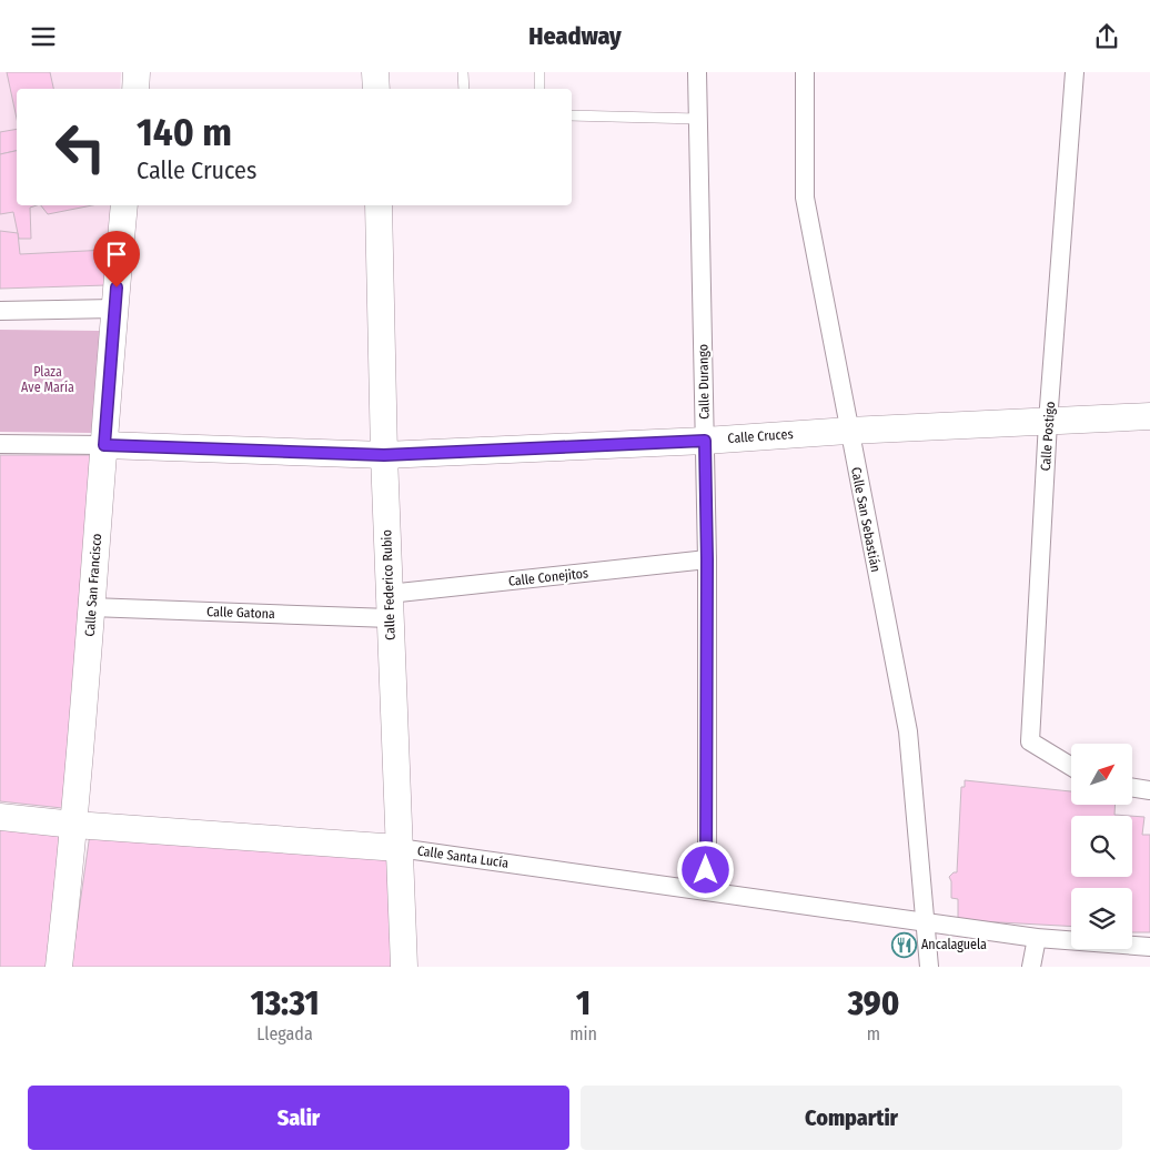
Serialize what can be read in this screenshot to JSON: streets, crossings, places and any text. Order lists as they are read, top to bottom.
{
  "streets": {
    "street": [
      "Calle Durango",
      "Calle Cruces",
      "Calle Postigo",
      "Calle San Sebastián",
      "Calle Conejitos",
      "Calle San Francisco",
      "Calle Federico Rubio",
      "Calle Gatona",
      "Calle Santa Lucía"
    ]
  },
  "crossings": [
    ["Calle Durango", "Calle Cruces"],
    ["Calle Durango", "Calle Conejitos"],
    ["Calle Durango", "Calle Santa Lucía"],
    ["Calle Cruces", "Calle Postigo"],
    ["Calle Cruces", "Calle San Sebastián"],
    ["Calle Cruces", "Calle San Francisco"],
    ["Calle Cruces", "Calle Federico Rubio"],
    ["Calle San Sebastián", "Calle Santa Lucía"],
    ["Calle Conejitos", "Calle Federico Rubio"],
    ["Calle Conejitos", "Calle Gatona"],
    ["Calle San Francisco", "Calle Gatona"],
    ["Calle San Francisco", "Calle Santa Lucía"],
    ["Calle Federico Rubio", "Calle Gatona"],
    ["Calle Federico Rubio", "Calle Santa Lucía"]
  ],
  "parks": ["Plaza Ave María"],
  "places": {
    "restaurant": ["Ancalaguela"]
  },
  "north": "top right",
  "page": {
    "header": "Headway",
    "turn": ["140 m", "Calle Cruces"],
    "eta": [
      "13:31",
      "Llegada",
      "1",
      "min",
      "390",
      "m"
    ],
    "buttons": ["Salir", "Compartir"]
  }
}
